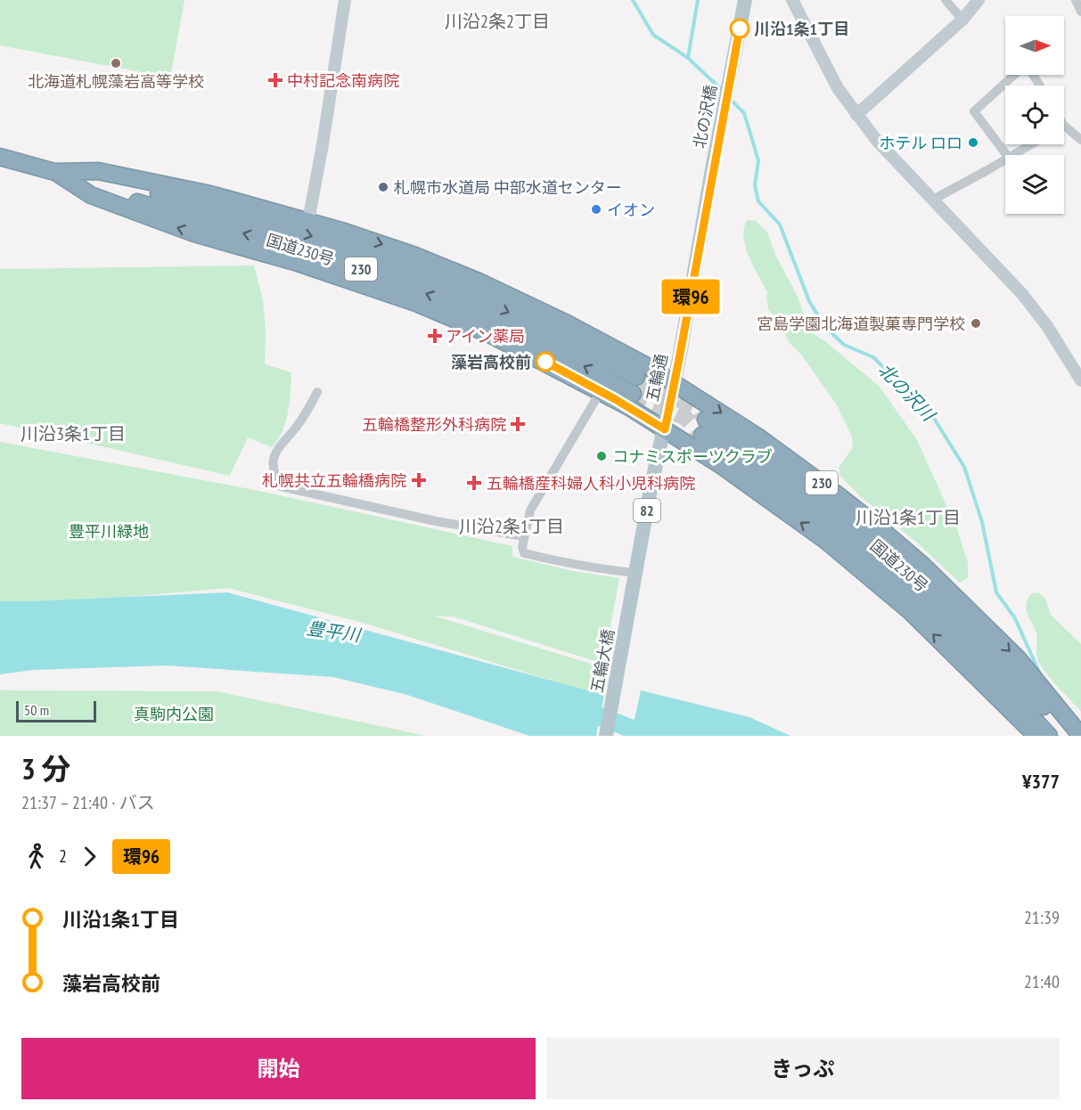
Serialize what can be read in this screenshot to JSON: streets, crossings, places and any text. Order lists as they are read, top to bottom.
{
  "streets": {
    "highway": ["国道230号", "230"],
    "main road": [
      "北の沢橋",
      "五輪通",
      "82",
      "五輪大橋"
    ]
  },
  "crossings": [
    ["北の沢橋", "五輪通"],
    ["国道230号", "230"],
    ["230", "五輪通"],
    ["五輪通", "五輪大橋"]
  ],
  "districts": [
    "川沿2条2丁目",
    "川沿3条1丁目",
    "川沿1条1丁目",
    "川沿2条1丁目"
  ],
  "water": ["北の沢川", "豊平川"],
  "parks": ["豊平川緑地", "真駒内公園"],
  "places": {
    "other": [
      "川沿1条1丁目",
      "北海道札幌藻岩高等学校",
      "ホテル ロロ",
      "札幌市水道局 中部水道センター",
      "イオン",
      "宮島学園北海道製菓専門学校",
      "藻岩高校前",
      "コナミスポーツクラブ"
    ],
    "health": [
      "中村記念南病院",
      "アイン薬局",
      "五輪橋整形外科病院",
      "札幌共立五輪橋病院",
      "五輪橋産科婦人科小児科病院"
    ]
  },
  "lines": ["bus line 環96"],
  "scale_bar": "50 m",
  "north": "right",
  "page": {
    "on_map": "環96",
    "scale": "50 m",
    "heading": ["3 分", "21:37 – 21:40 · バス", "¥377"],
    "legs": ["2", "環96"],
    "list": [
      {
        "name": "川沿1条1丁目",
        "value": "21:39"
      },
      {
        "name": "藻岩高校前",
        "value": "21:40"
      }
    ],
    "buttons": ["開始", "きっぷ"]
  }
}
